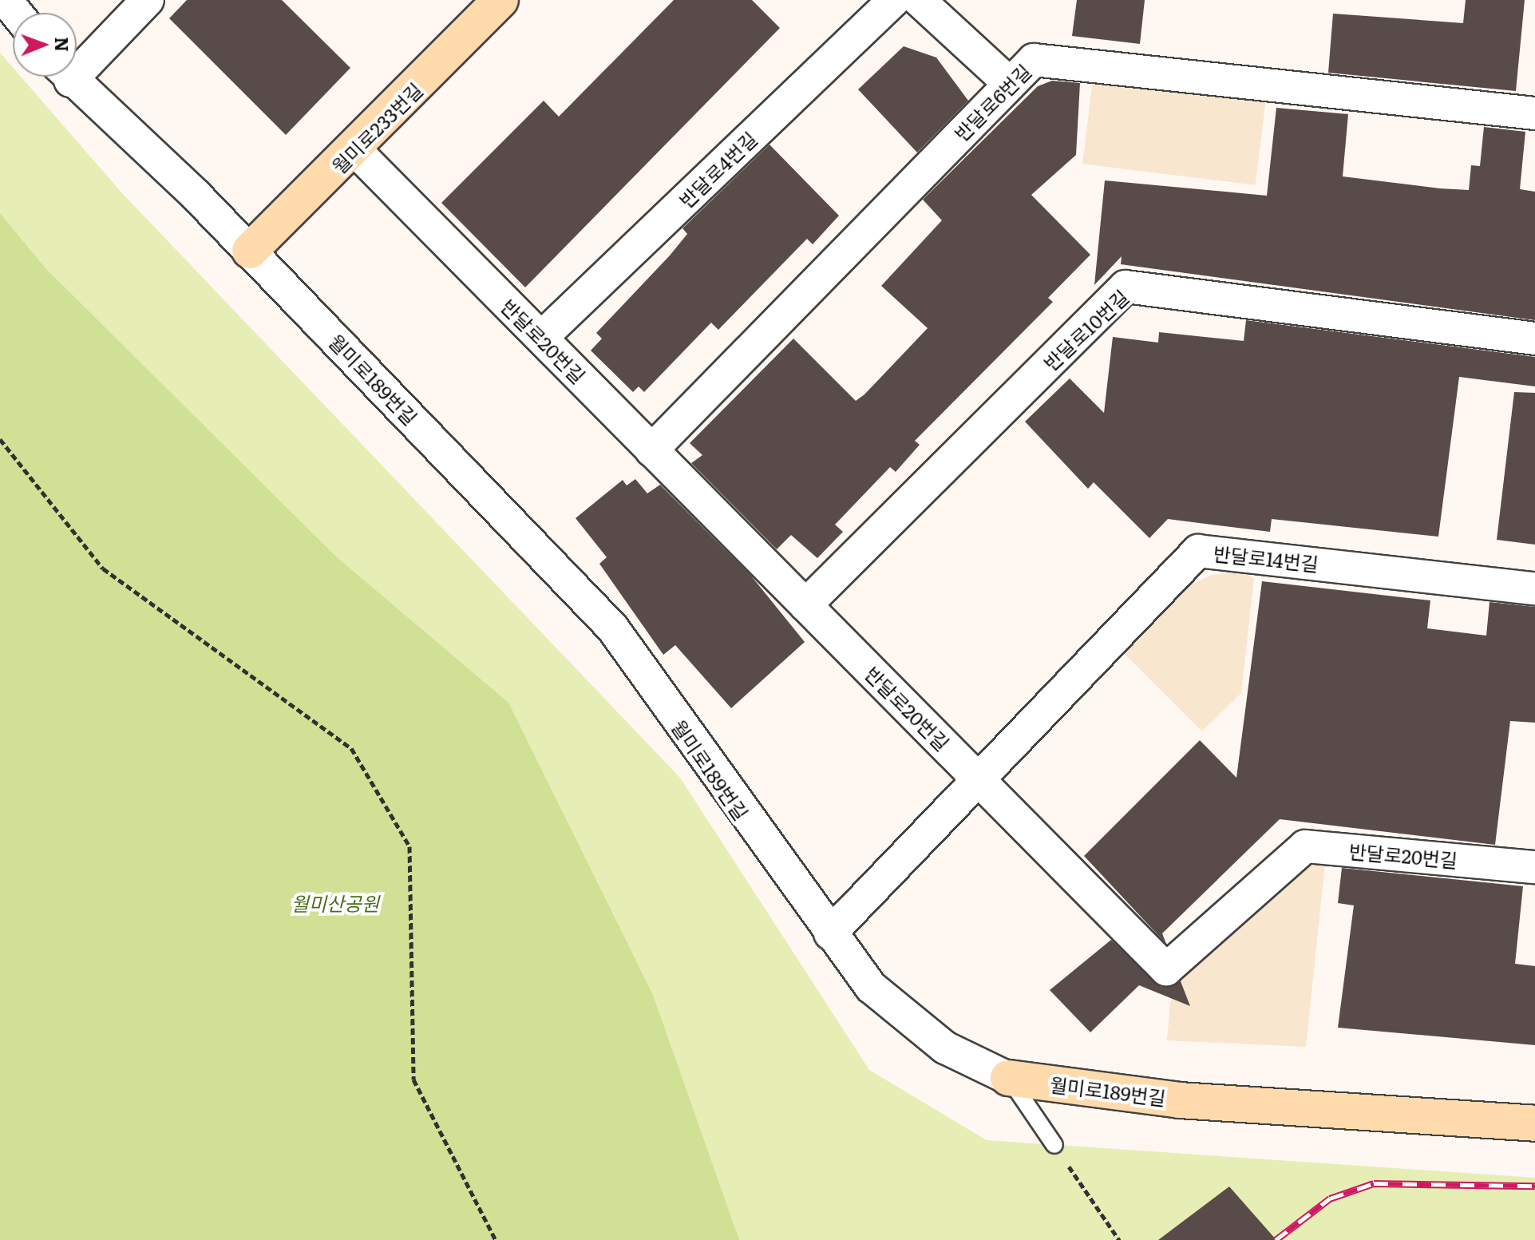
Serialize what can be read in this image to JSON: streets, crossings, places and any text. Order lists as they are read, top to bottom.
{
  "streets": {
    "street": [
      "반달로6번길",
      "월미로233번길",
      "반달로4번길",
      "반달로10번길",
      "반달로20번길",
      "월미로189번길",
      "반달로14번길"
    ]
  },
  "crossings": [
    ["반달로6번길", "반달로20번길"],
    ["월미로233번길", "반달로20번길"],
    ["월미로233번길", "월미로189번길"],
    ["반달로4번길", "반달로20번길"],
    ["반달로10번길", "반달로20번길"],
    ["반달로20번길", "반달로14번길"]
  ],
  "parks": ["월미산공원"],
  "north": "right"
}
